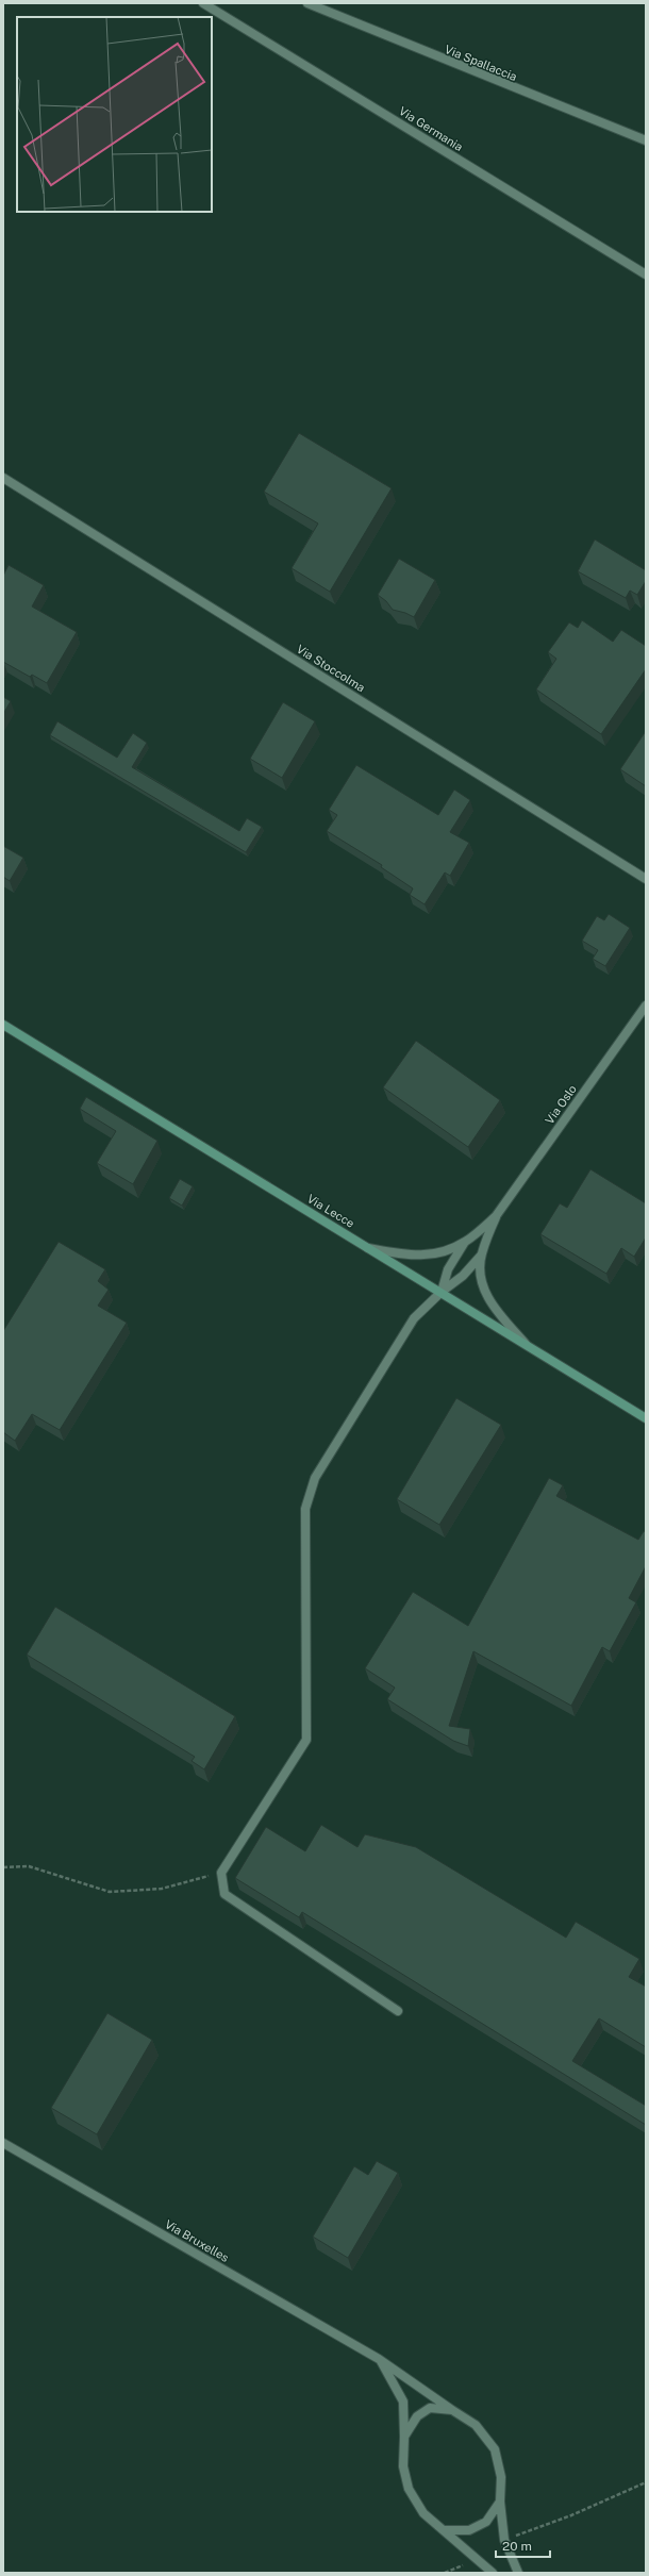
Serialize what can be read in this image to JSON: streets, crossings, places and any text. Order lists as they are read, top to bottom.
{
  "streets": {
    "main road": ["Via Lecce"],
    "street": [
      "Via Spallaccia",
      "Via Germania",
      "Via Stoccolma",
      "Via Oslo",
      "Via Bruxelles"
    ]
  },
  "scale_bar": "20 m"
}
